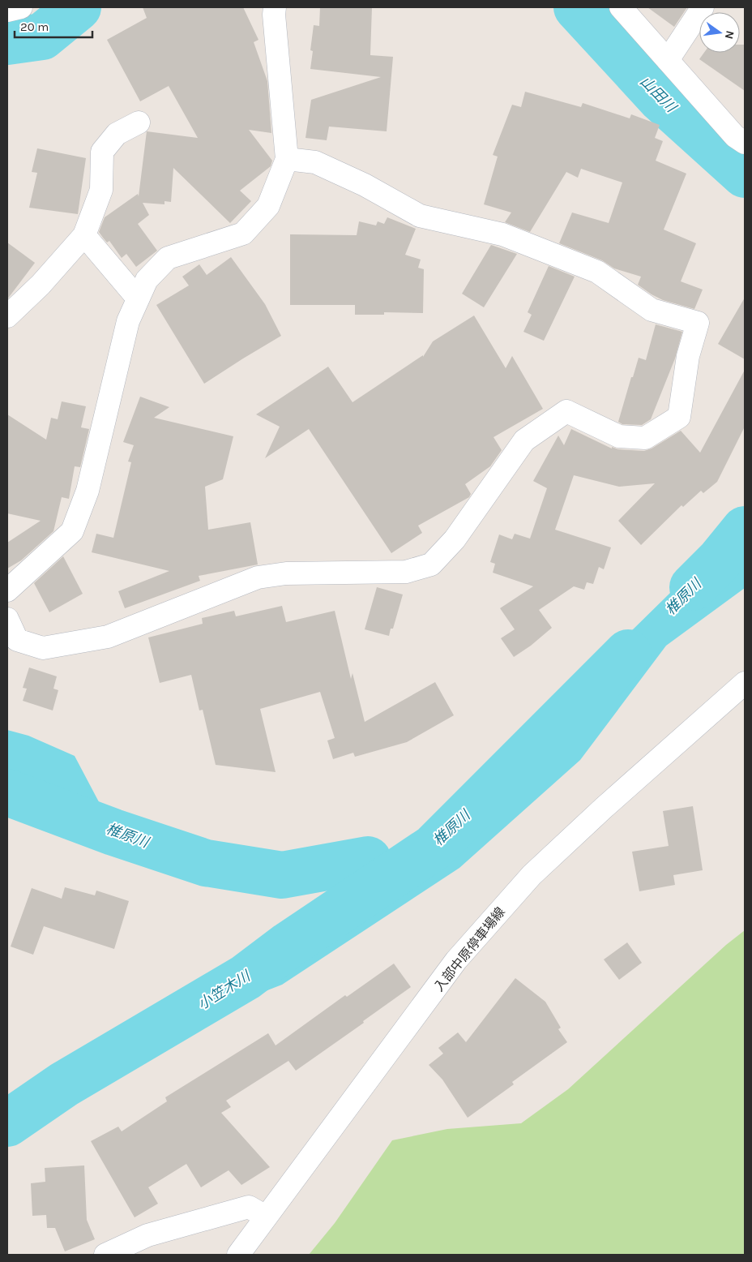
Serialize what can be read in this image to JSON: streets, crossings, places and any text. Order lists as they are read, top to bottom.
{
  "streets": {
    "street": ["入部中原停車場線"]
  },
  "water": ["山田川", "椎原川", "小笠木川"],
  "scale_bar": "20 m",
  "north": "right"
}
